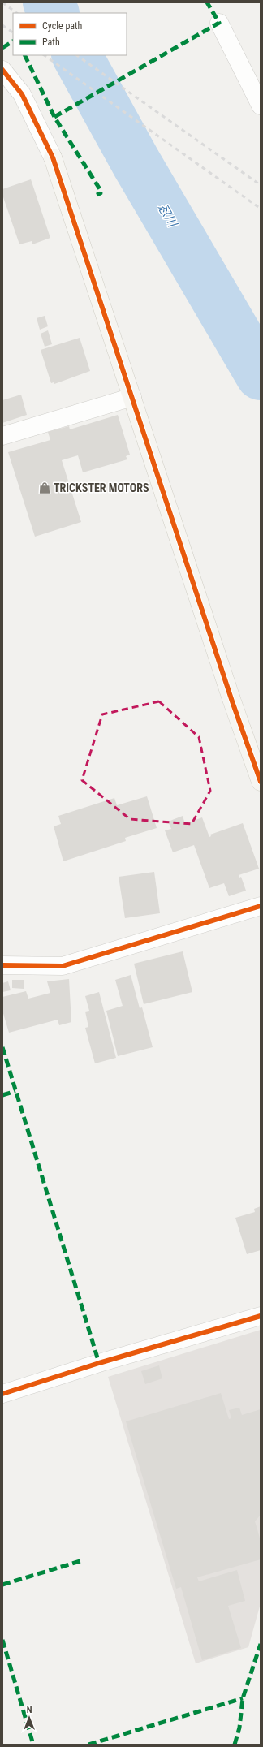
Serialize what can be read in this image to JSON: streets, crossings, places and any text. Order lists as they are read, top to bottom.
{
  "water": ["忍川"],
  "places": {
    "shop": ["TRICKSTER MOTORS"]
  },
  "legend": ["Cycle path", "Path"],
  "north": "top"
}
